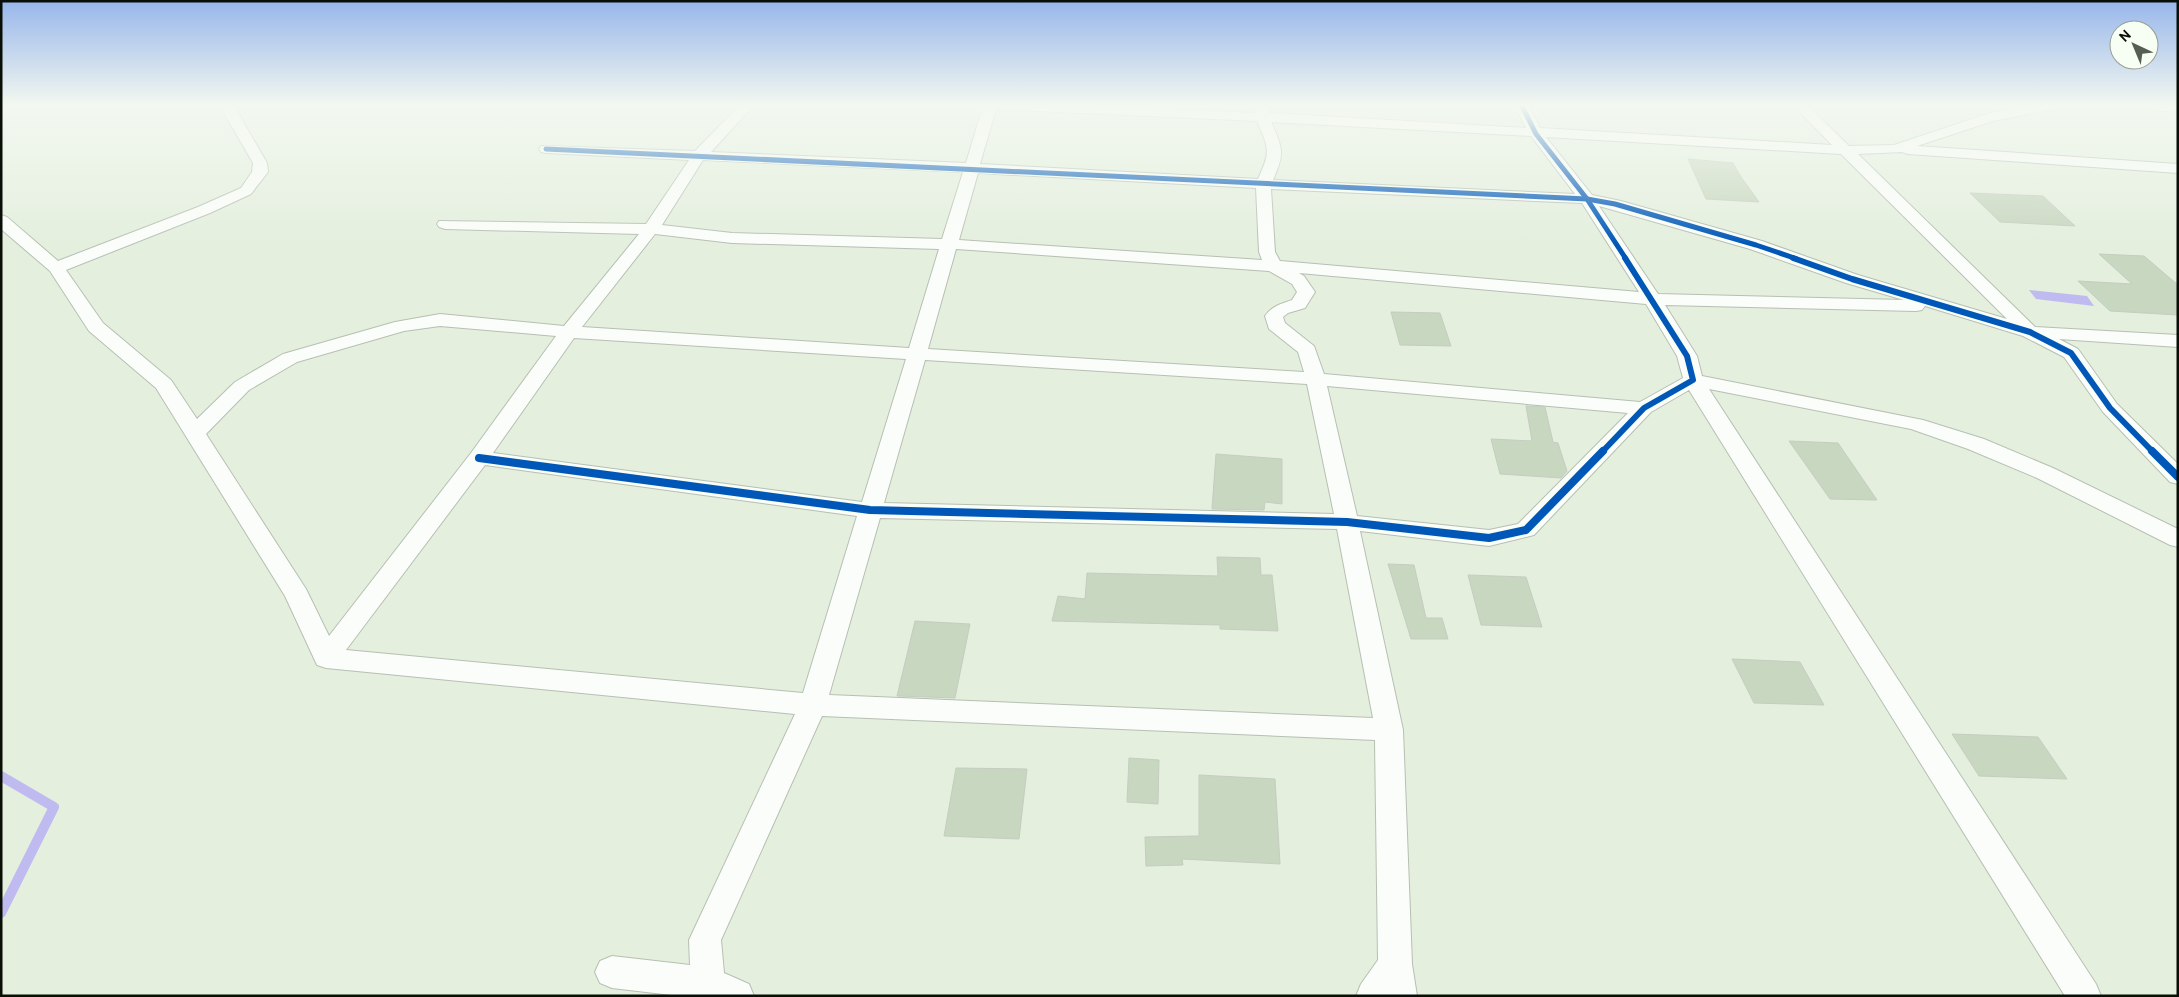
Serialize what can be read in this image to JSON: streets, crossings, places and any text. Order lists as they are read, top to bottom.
{
  "north": "top left"
}
